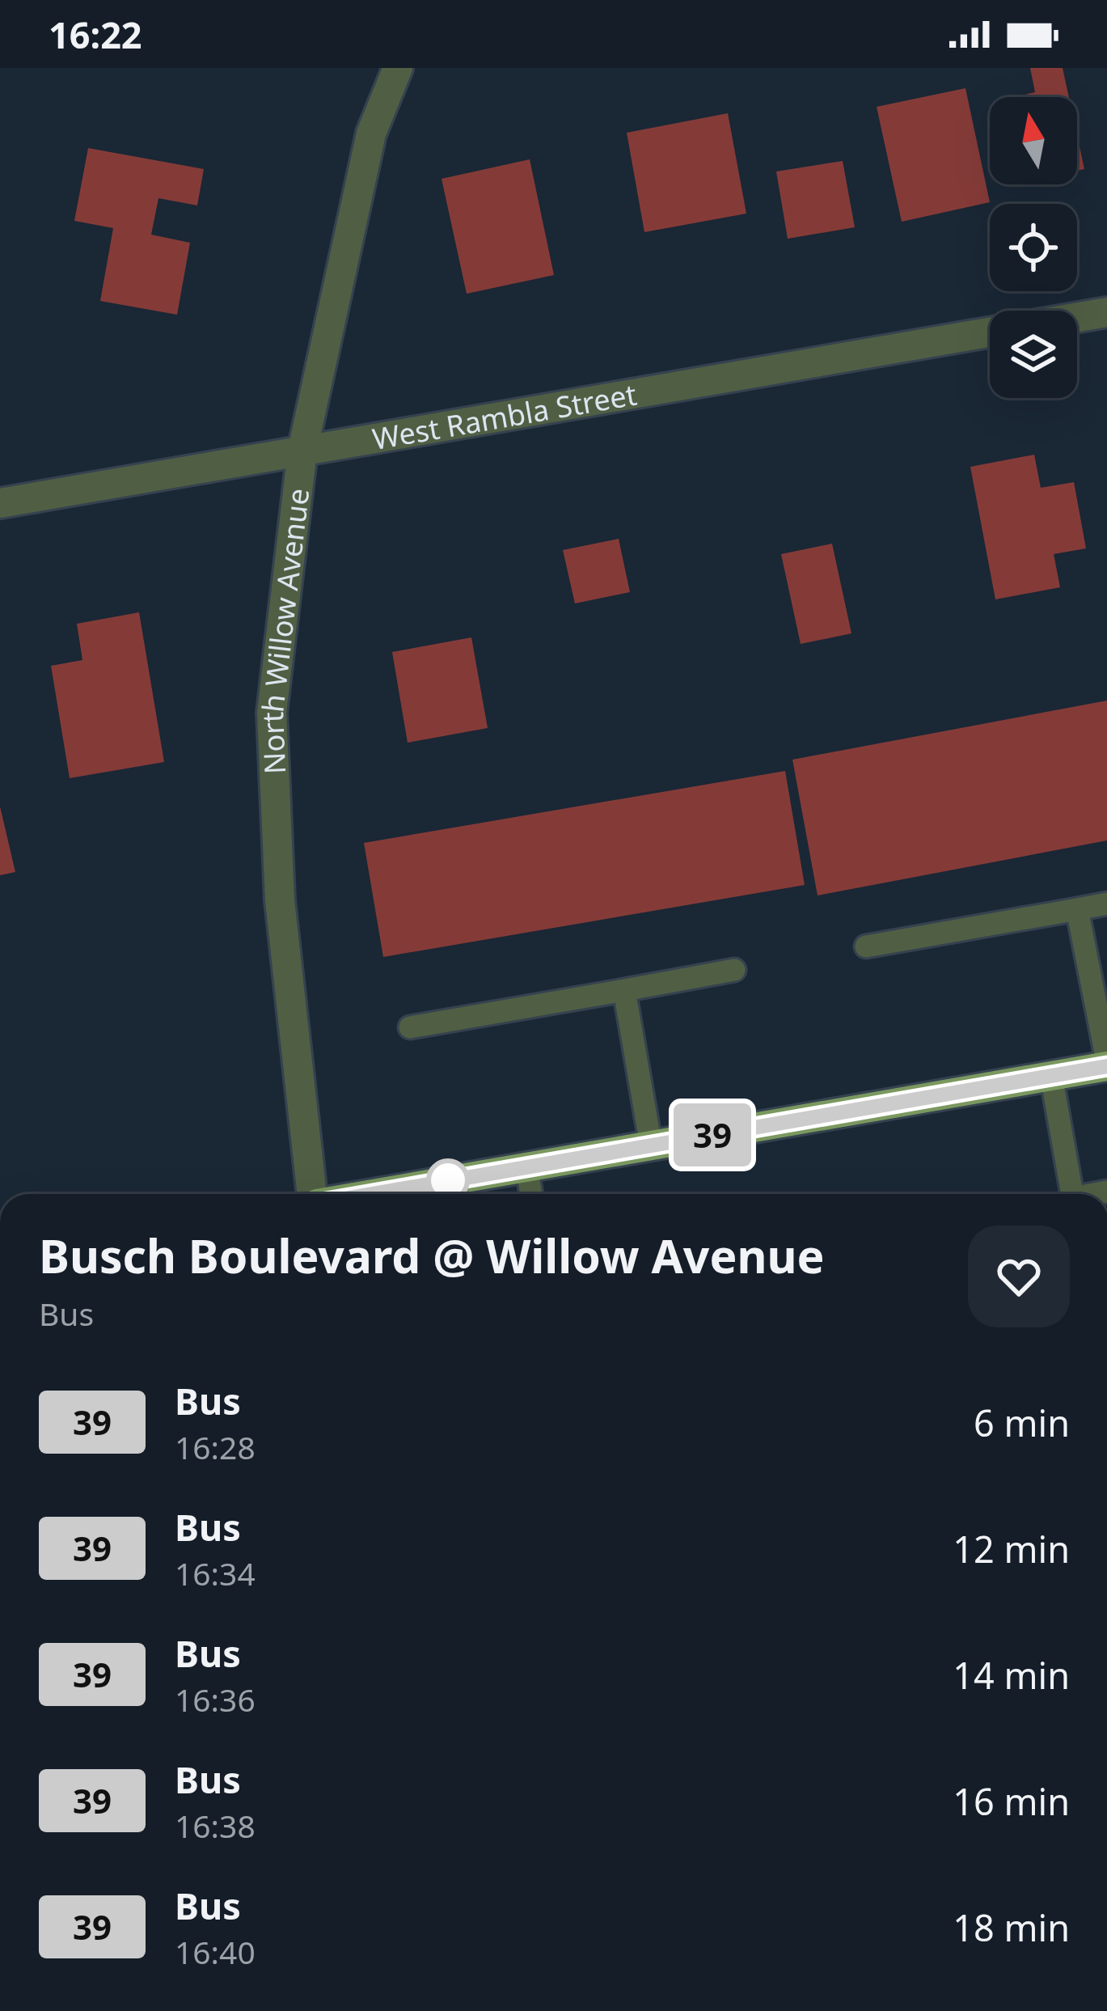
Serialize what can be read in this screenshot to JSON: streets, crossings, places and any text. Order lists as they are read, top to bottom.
{
  "streets": {
    "street": ["West Rambla Street", "North Willow Avenue"]
  },
  "crossings": [
    ["West Rambla Street", "North Willow Avenue"]
  ],
  "lines": ["bus line 39"],
  "north": "top",
  "page": {
    "status": "16:22",
    "on_map": "39",
    "heading": ["Busch Boulevard @ Willow Avenue", "Bus"],
    "list": [
      {
        "mark": "39",
        "name": "Bus",
        "note": "16:28",
        "value": "6 min"
      },
      {
        "mark": "39",
        "name": "Bus",
        "note": "16:34",
        "value": "12 min"
      },
      {
        "mark": "39",
        "name": "Bus",
        "note": "16:36",
        "value": "14 min"
      },
      {
        "mark": "39",
        "name": "Bus",
        "note": "16:38",
        "value": "16 min"
      },
      {
        "mark": "39",
        "name": "Bus",
        "note": "16:40",
        "value": "18 min"
      }
    ]
  }
}
